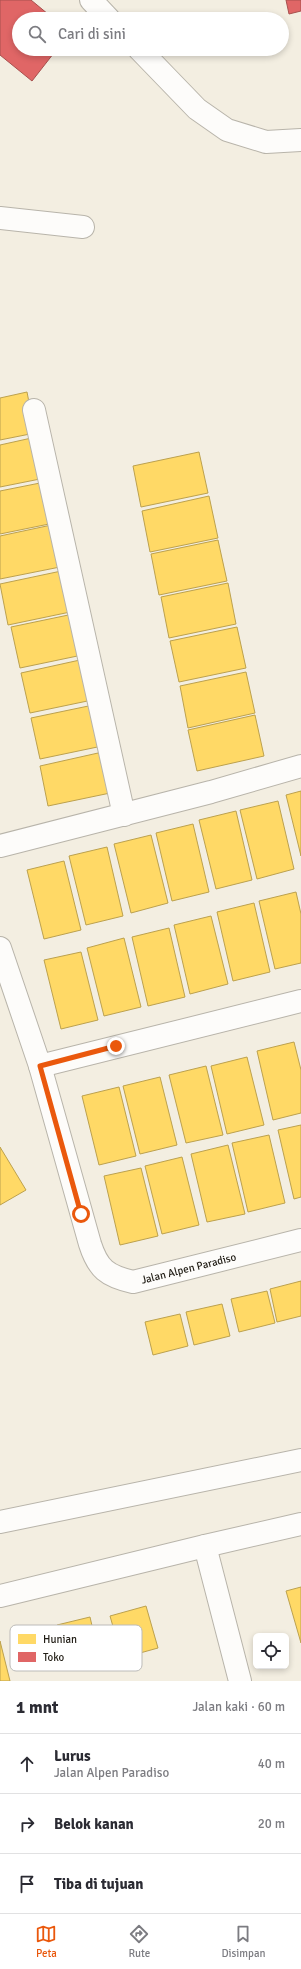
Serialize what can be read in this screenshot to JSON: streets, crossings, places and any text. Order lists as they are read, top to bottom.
{
  "streets": {
    "street": ["Jalan Alpen Paradiso"]
  },
  "legend": ["Hunian", "Toko"],
  "page": {
    "search": "Cari di sini",
    "heading": ["1 mnt", "Jalan kaki · 60 m"],
    "list": [
      ["Lurus", "Jalan Alpen Paradiso", "40 m"],
      ["Belok kanan", "20 m"],
      "Tiba di tujuan"
    ],
    "nav": ["Peta", "Rute", "Disimpan"]
  }
}
